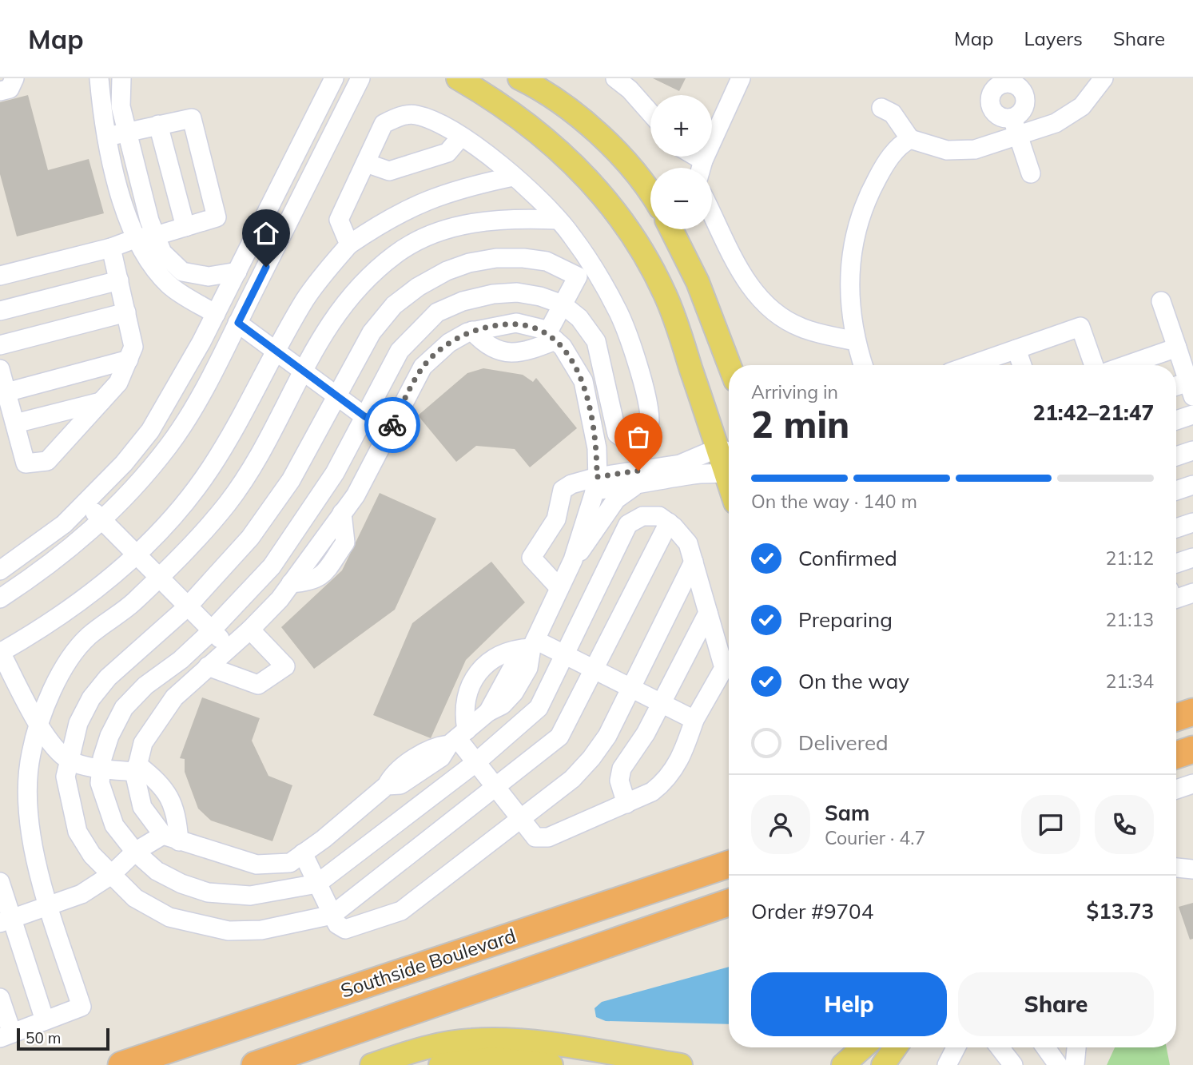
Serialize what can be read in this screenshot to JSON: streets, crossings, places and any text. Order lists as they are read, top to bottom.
{
  "streets": {
    "highway": ["Southside Boulevard"]
  },
  "scale_bar": "50 m",
  "page": {
    "header": "Map",
    "nav": ["Map", "Layers", "Share"],
    "map_buttons": ["+", "−"],
    "heading": ["2 min", "Arriving in", "21:42–21:47"],
    "panel": [
      "Sam",
      "Courier · 4.7",
      "Order #9704",
      "$13.73"
    ],
    "bar": "On the way · 140 m",
    "list": [
      ["Confirmed", "21:12"],
      ["Preparing", "21:13"],
      ["On the way", "21:34"],
      "Delivered"
    ],
    "buttons": ["Help", "Share"],
    "scale": "50 m"
  }
}
